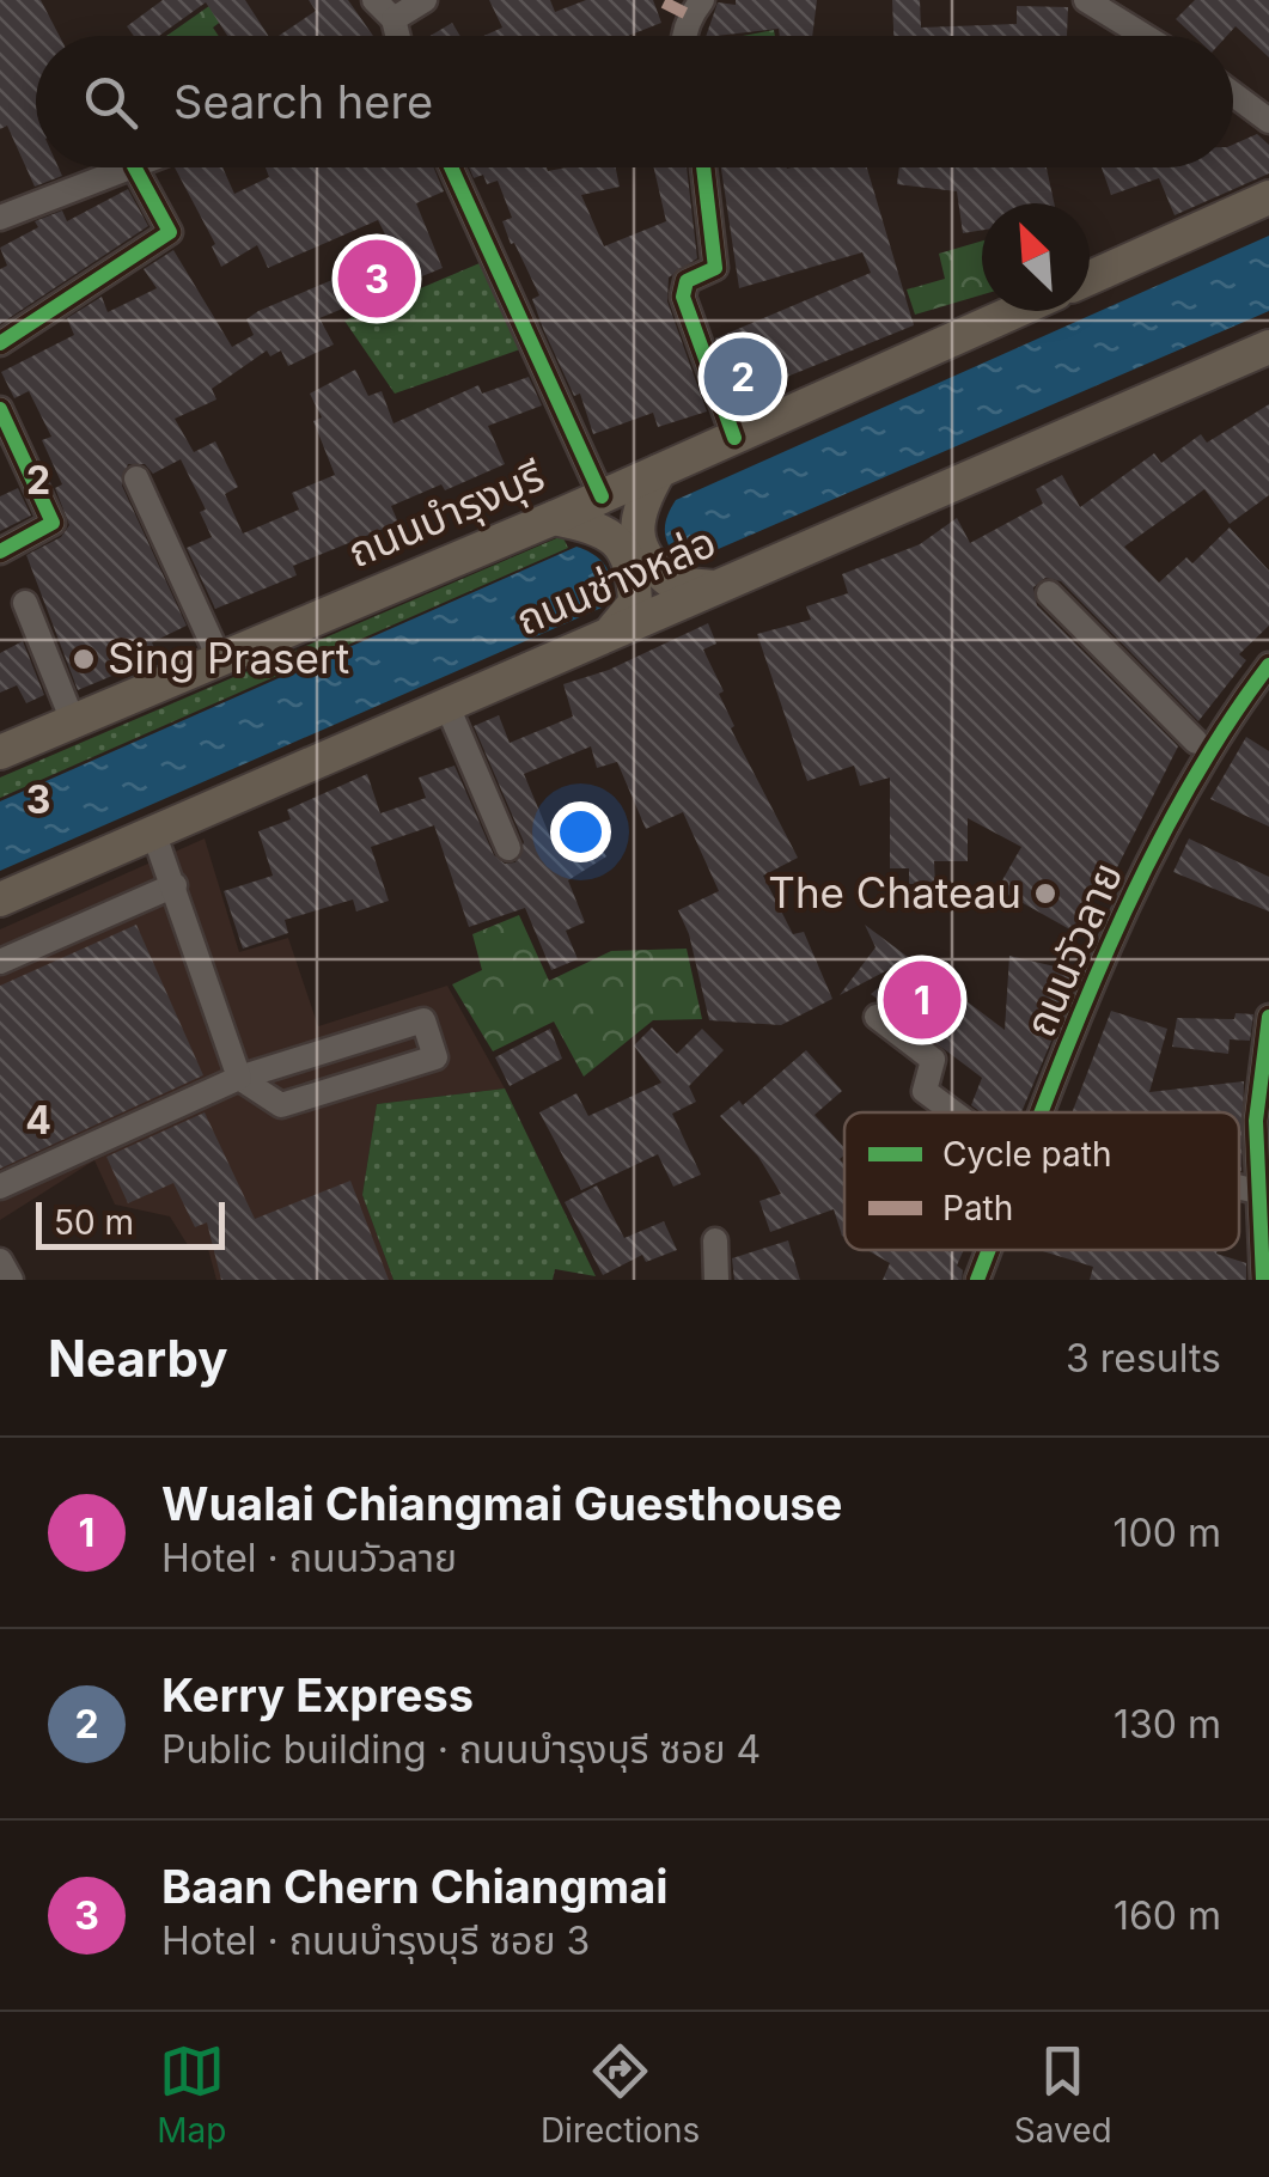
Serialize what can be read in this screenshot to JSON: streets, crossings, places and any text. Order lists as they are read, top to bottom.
{
  "streets": {
    "main road": ["ถนนบำรุงบุรี", "ถนนช่างหล่อ"],
    "street": ["ถนนวัวลาย"]
  },
  "places": ["Sing Prasert", "The Chateau"],
  "legend": ["Cycle path", "Path"],
  "scale_bar": "50 m",
  "north": "top left",
  "page": {
    "search": "Search here",
    "pins": ["3", "2", "1"],
    "scale": "50 m",
    "heading": ["Nearby", "3 results"],
    "list": [
      {
        "mark": "1",
        "name": "Wualai Chiangmai Guesthouse",
        "note": "Hotel · ถนนวัวลาย",
        "value": "100 m"
      },
      {
        "mark": "2",
        "name": "Kerry Express",
        "note": "Public building · ถนนบำรุงบุรี ซอย 4",
        "value": "130 m"
      },
      {
        "mark": "3",
        "name": "Baan Chern Chiangmai",
        "note": "Hotel · ถนนบำรุงบุรี ซอย 3",
        "value": "160 m"
      }
    ],
    "nav": ["Map", "Directions", "Saved"]
  },
  "grid": {
    "rows": ["2", "3", "4"]
  }
}
